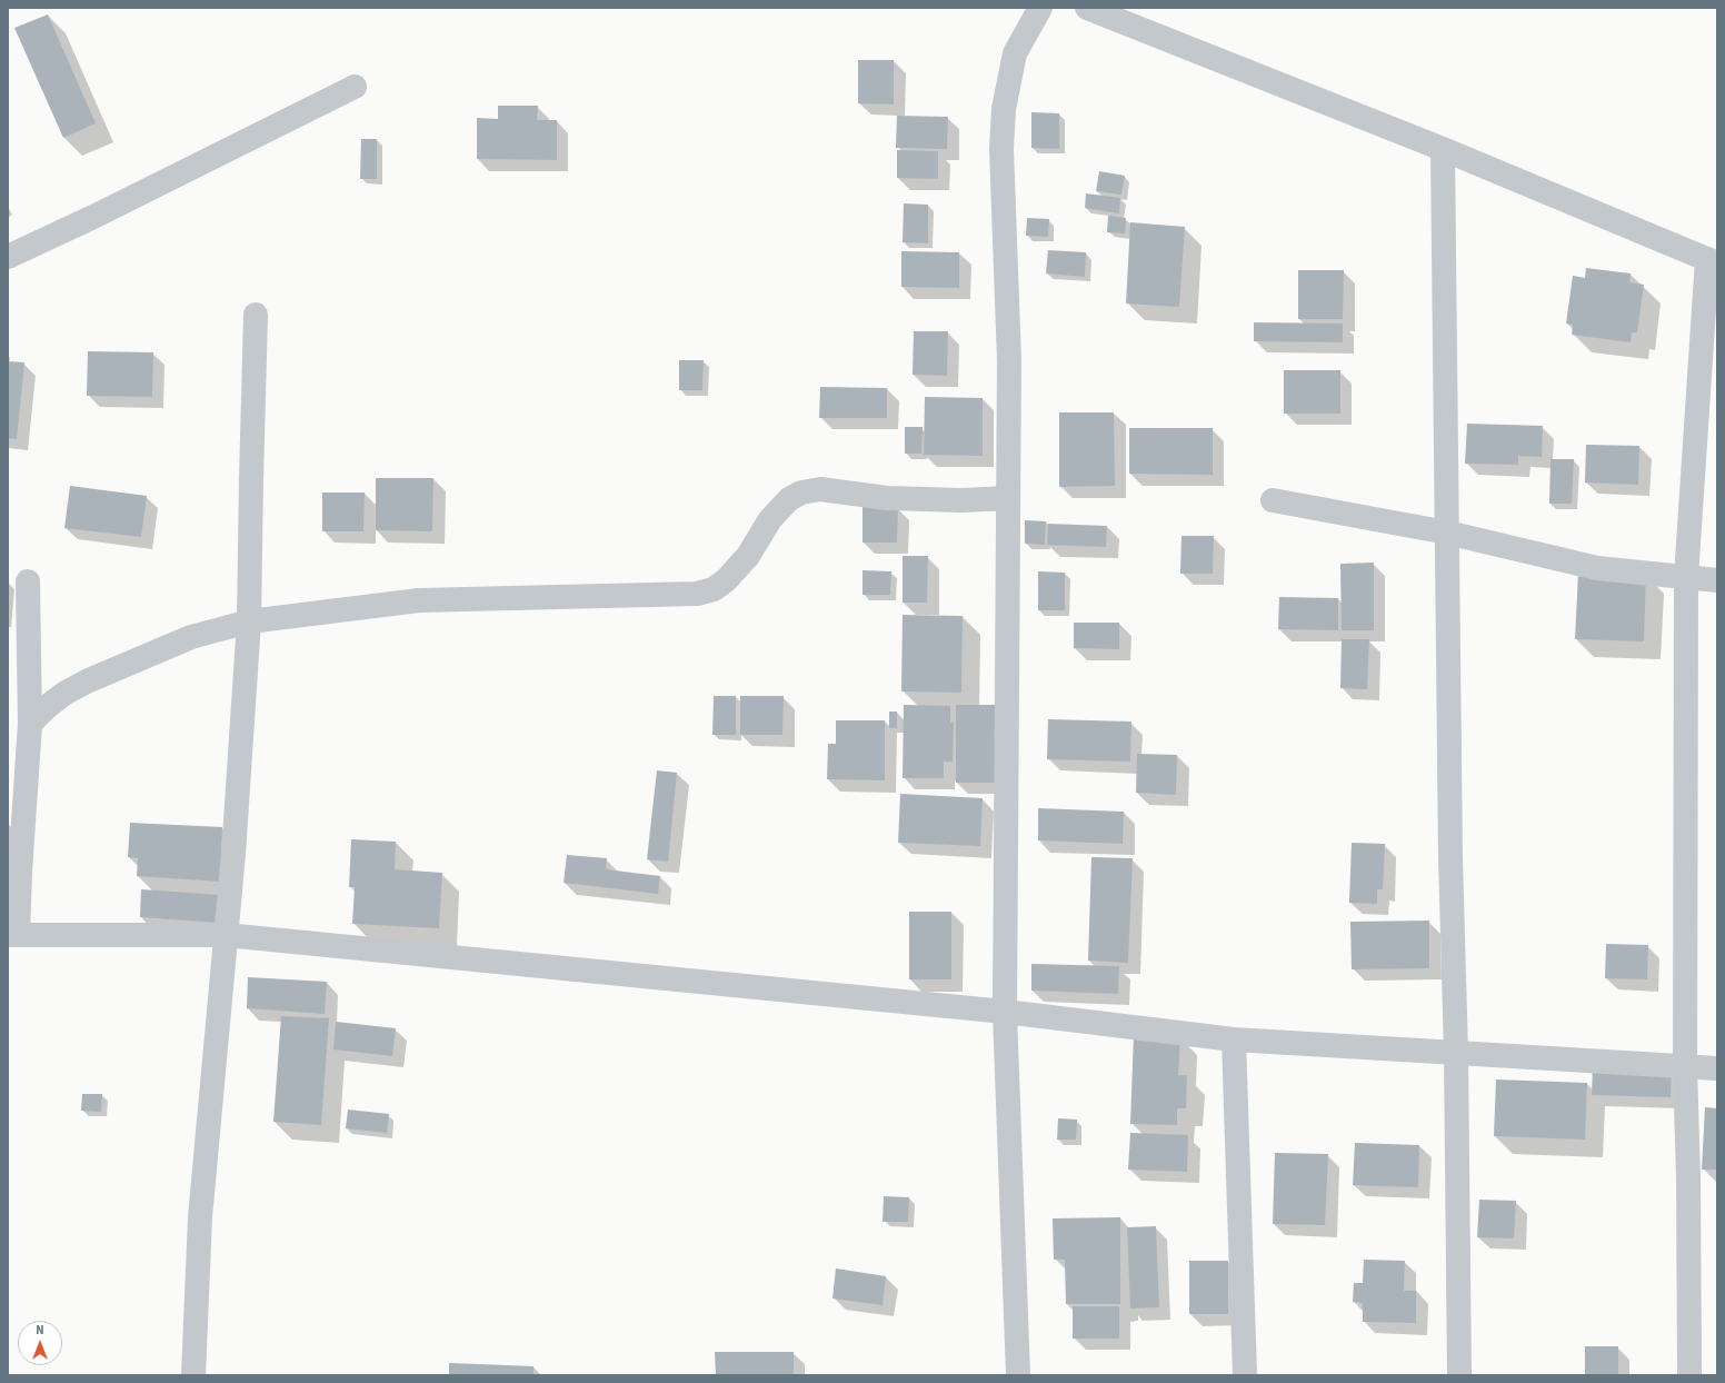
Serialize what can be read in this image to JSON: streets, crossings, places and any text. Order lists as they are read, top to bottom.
{
  "north": "top"
}
